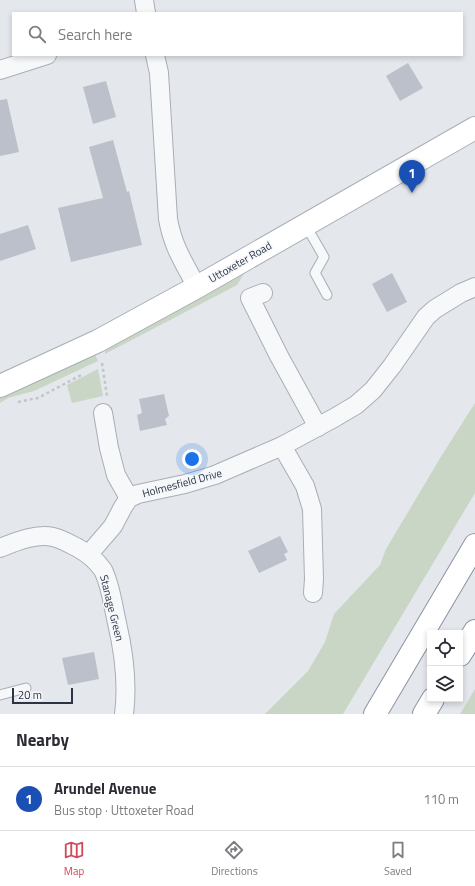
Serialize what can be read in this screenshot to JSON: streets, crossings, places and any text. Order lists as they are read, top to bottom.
{
  "streets": {
    "main road": ["Uttoxeter Road"],
    "street": ["Holmesfield Drive", "Stanage Green"]
  },
  "crossings": [
    ["Holmesfield Drive", "Stanage Green"]
  ],
  "scale_bar": "20 m",
  "page": {
    "search": "Search here",
    "pins": "1",
    "scale": "20 m",
    "heading": "Nearby",
    "list": [
      {
        "mark": "1",
        "name": "Arundel Avenue",
        "note": "Bus stop · Uttoxeter Road",
        "value": "110 m"
      }
    ],
    "nav": ["Map", "Directions", "Saved"]
  }
}
